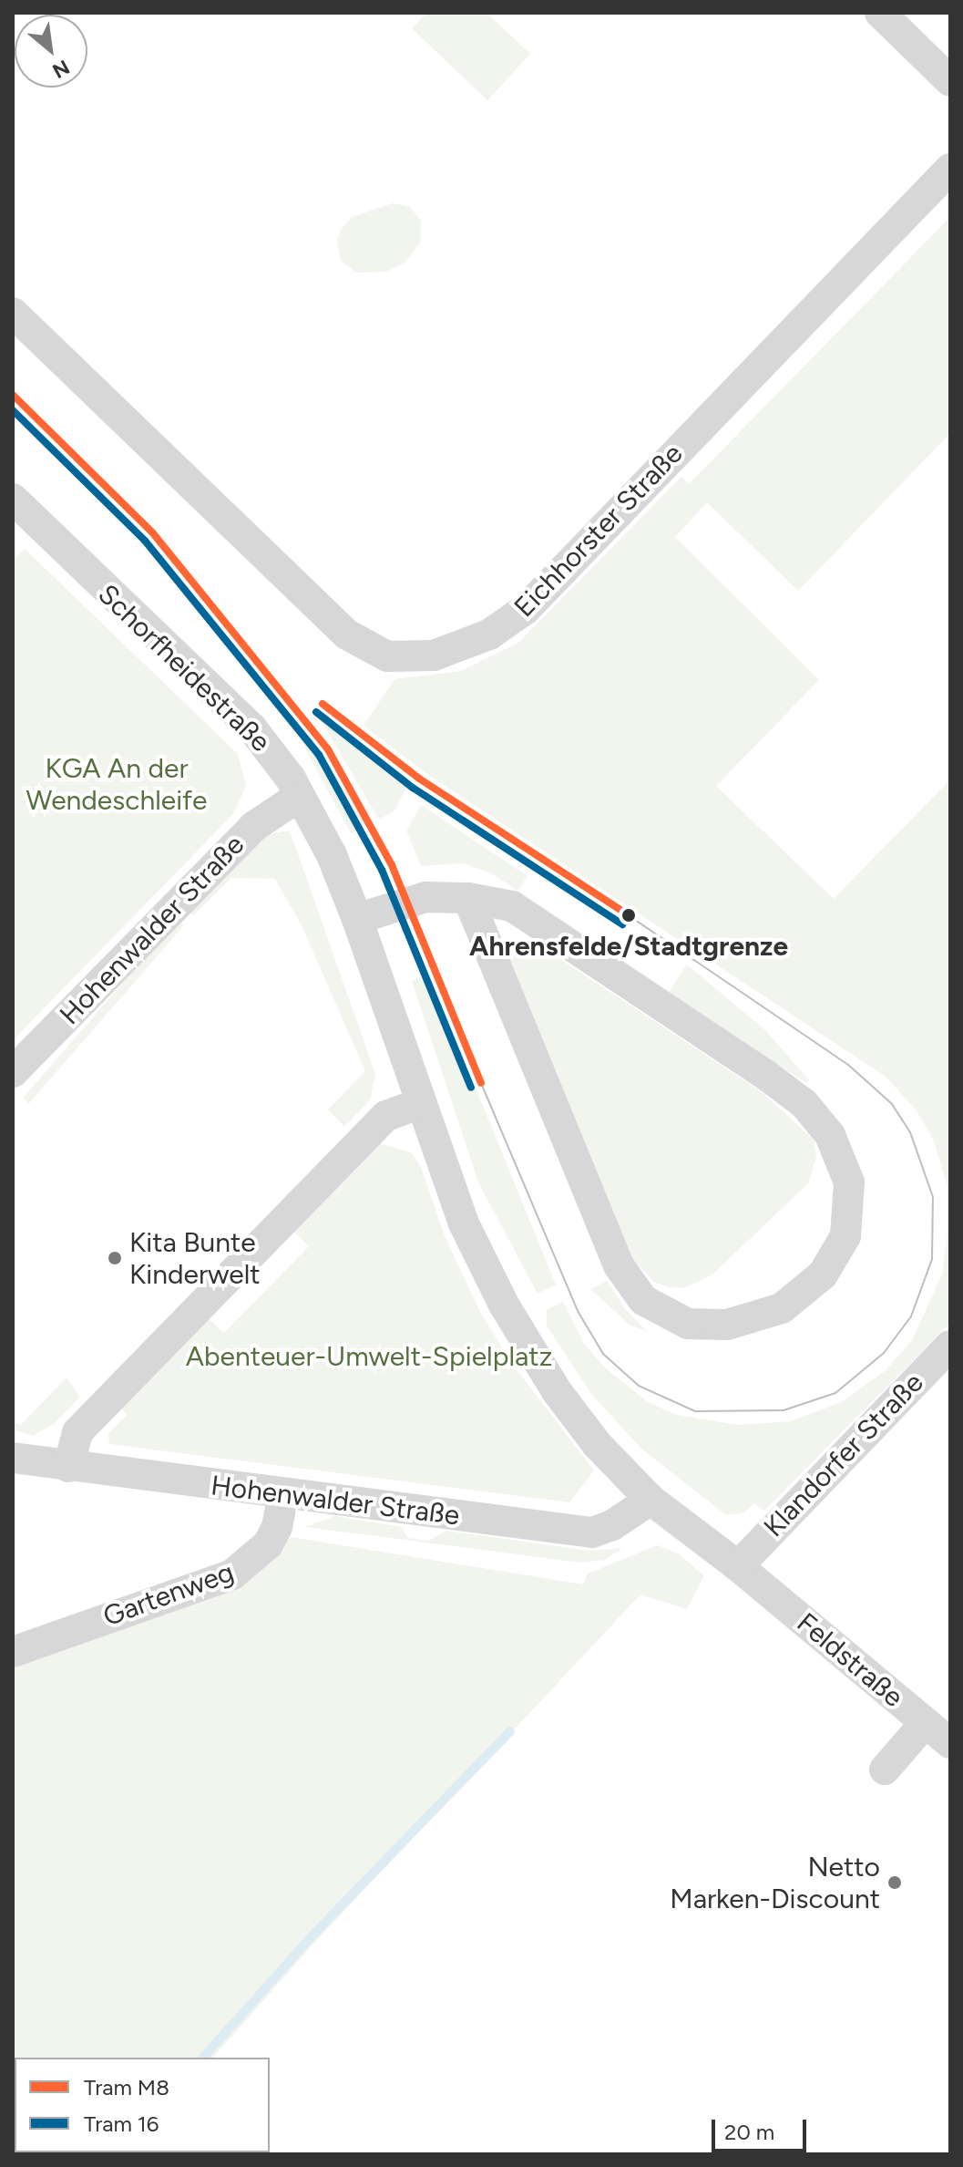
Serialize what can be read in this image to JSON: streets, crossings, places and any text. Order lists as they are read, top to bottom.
{
  "streets": {
    "street": [
      "Eichhorster Straße",
      "Schorfheidestraße",
      "Hohenwalder Straße",
      "Klandorfer Straße",
      "Gartenweg",
      "Feldstraße"
    ]
  },
  "crossings": [
    ["Schorfheidestraße", "Hohenwalder Straße"],
    ["Schorfheidestraße", "Klandorfer Straße"],
    ["Schorfheidestraße", "Feldstraße"],
    ["Hohenwalder Straße", "Gartenweg"],
    ["Klandorfer Straße", "Feldstraße"]
  ],
  "parks": ["KGA An der Wendeschleife", "Abenteuer-Umwelt-Spielplatz"],
  "places": ["Ahrensfelde/Stadtgrenze", "Kita Bunte Kinderwelt", "Netto Marken-Discount"],
  "lines": ["tram line M8", "tram line 16"],
  "legend": ["Tram M8", "Tram 16"],
  "scale_bar": "20 m",
  "north": "bottom right"
}
